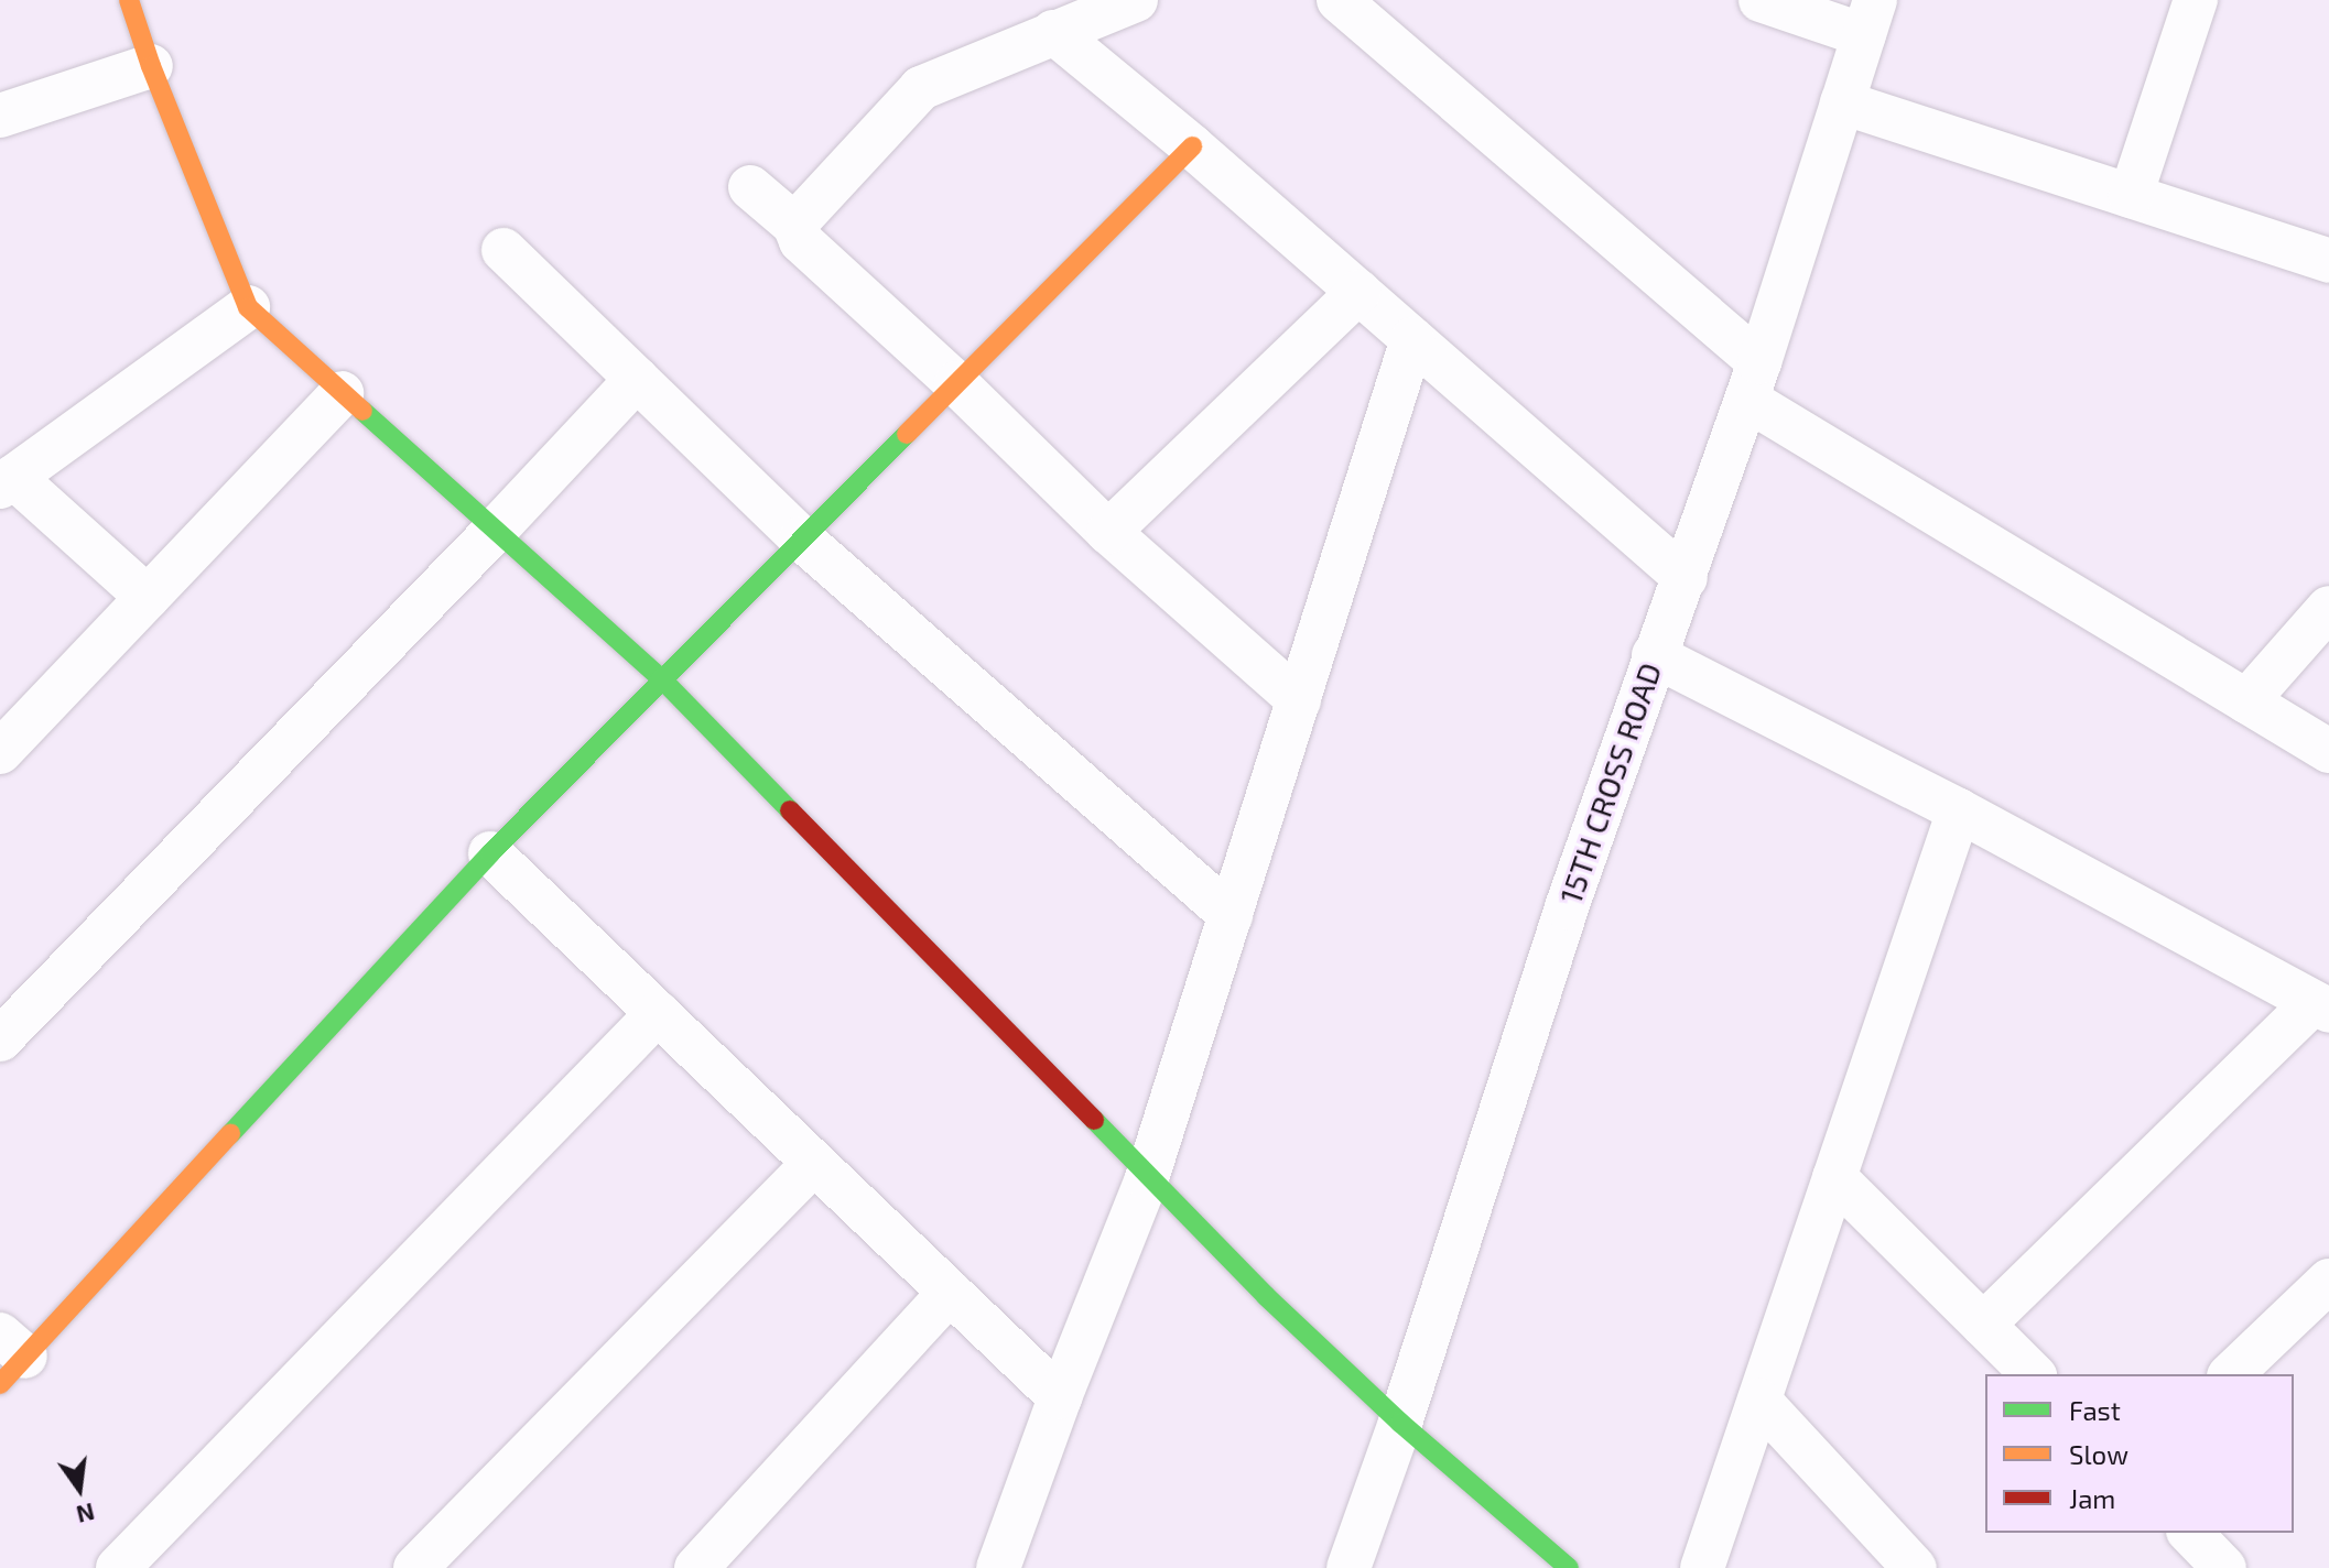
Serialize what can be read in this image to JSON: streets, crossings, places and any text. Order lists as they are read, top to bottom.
{
  "streets": {
    "street": ["15TH CROSS ROAD"]
  },
  "legend": ["Fast", "Slow", "Jam"],
  "north": "bottom"
}
